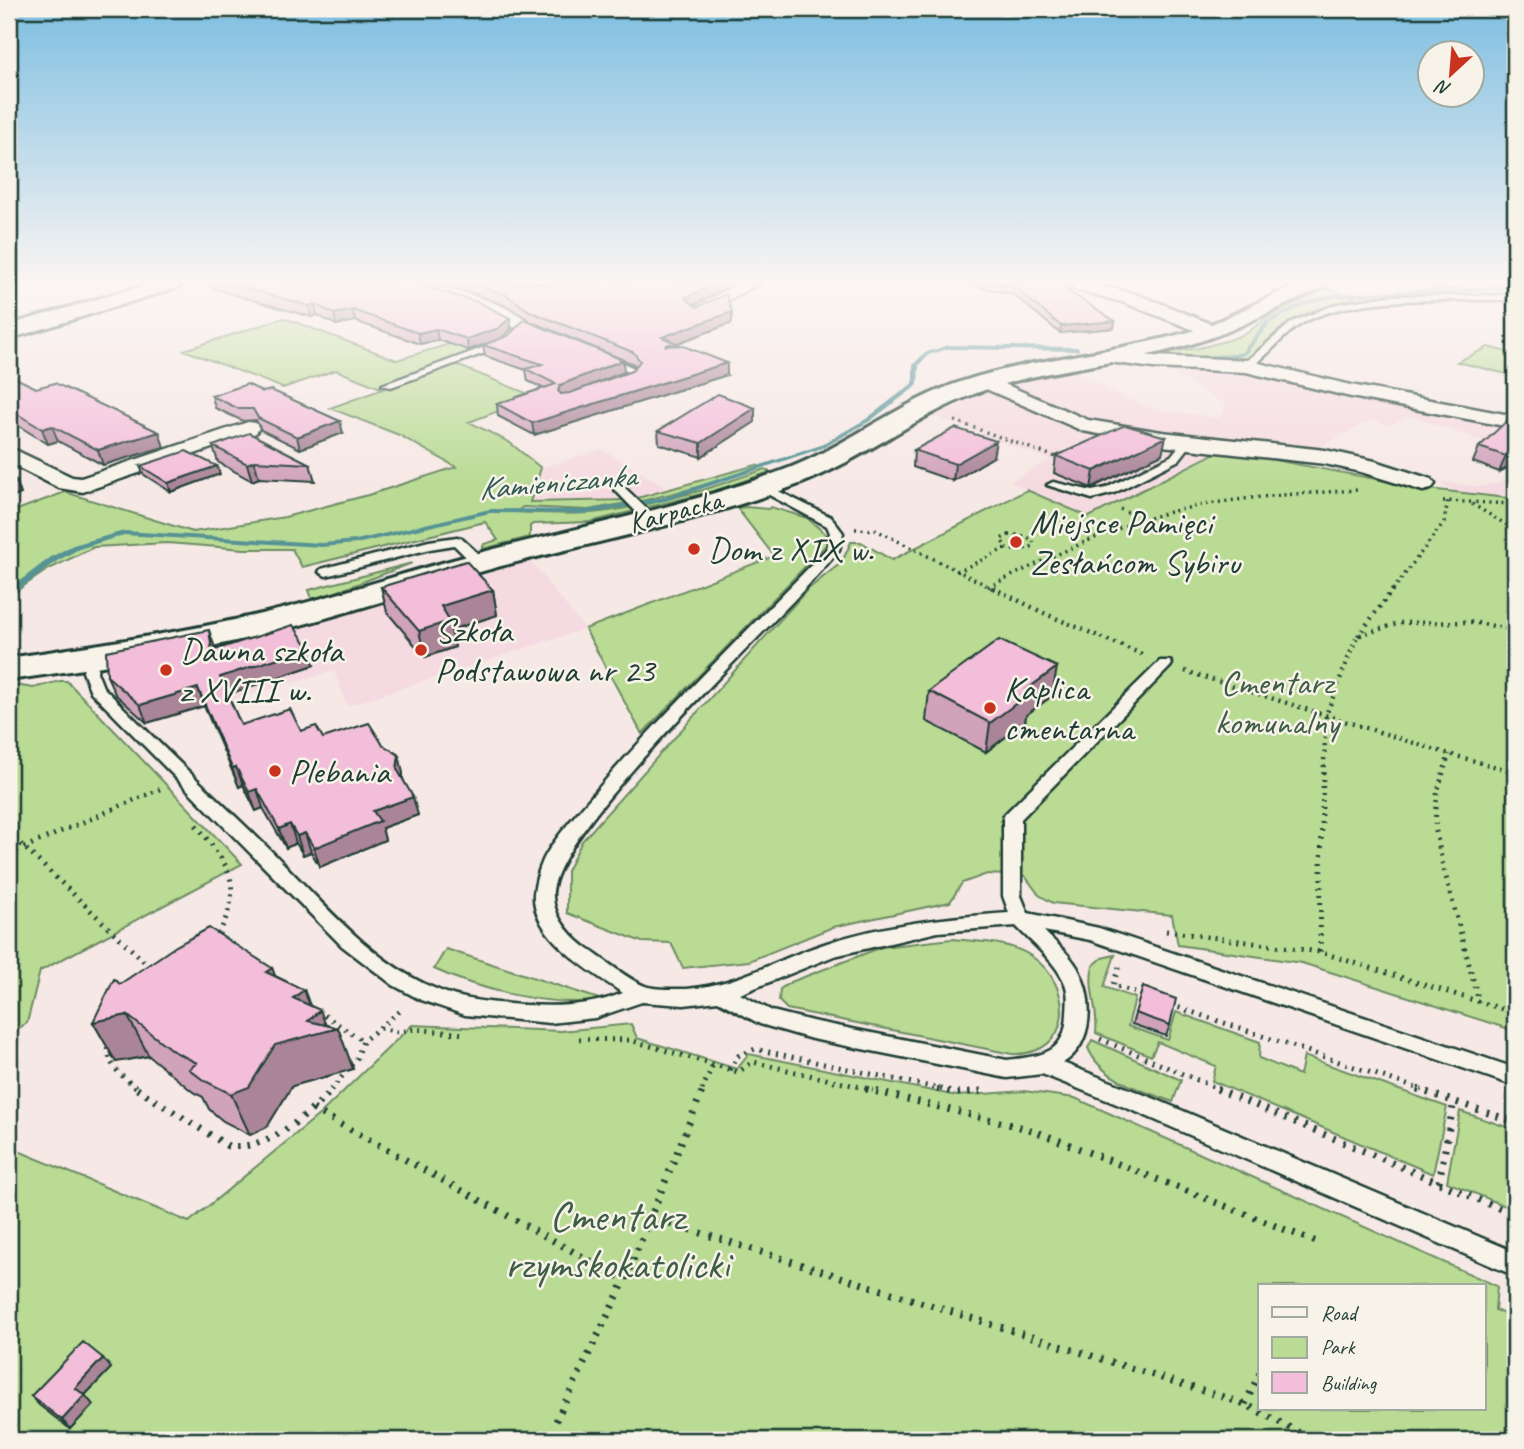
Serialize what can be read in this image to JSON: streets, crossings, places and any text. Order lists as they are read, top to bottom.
{
  "streets": {
    "street": ["Karpacka"]
  },
  "water": ["Kamieniczanka"],
  "parks": ["Cmentarz komunalny", "Cmentarz rzymskokatolicki"],
  "places": [
    "Miejsce Pamięci Zesłańcom Sybiru",
    "Dom z XIX w.",
    "Szkoła Podstawowa nr 23",
    "Dawna szkoła z XVIII w.",
    "Kaplica cmentarna",
    "Plebania"
  ],
  "legend": ["Road", "Park", "Building"],
  "north": "bottom left"
}
